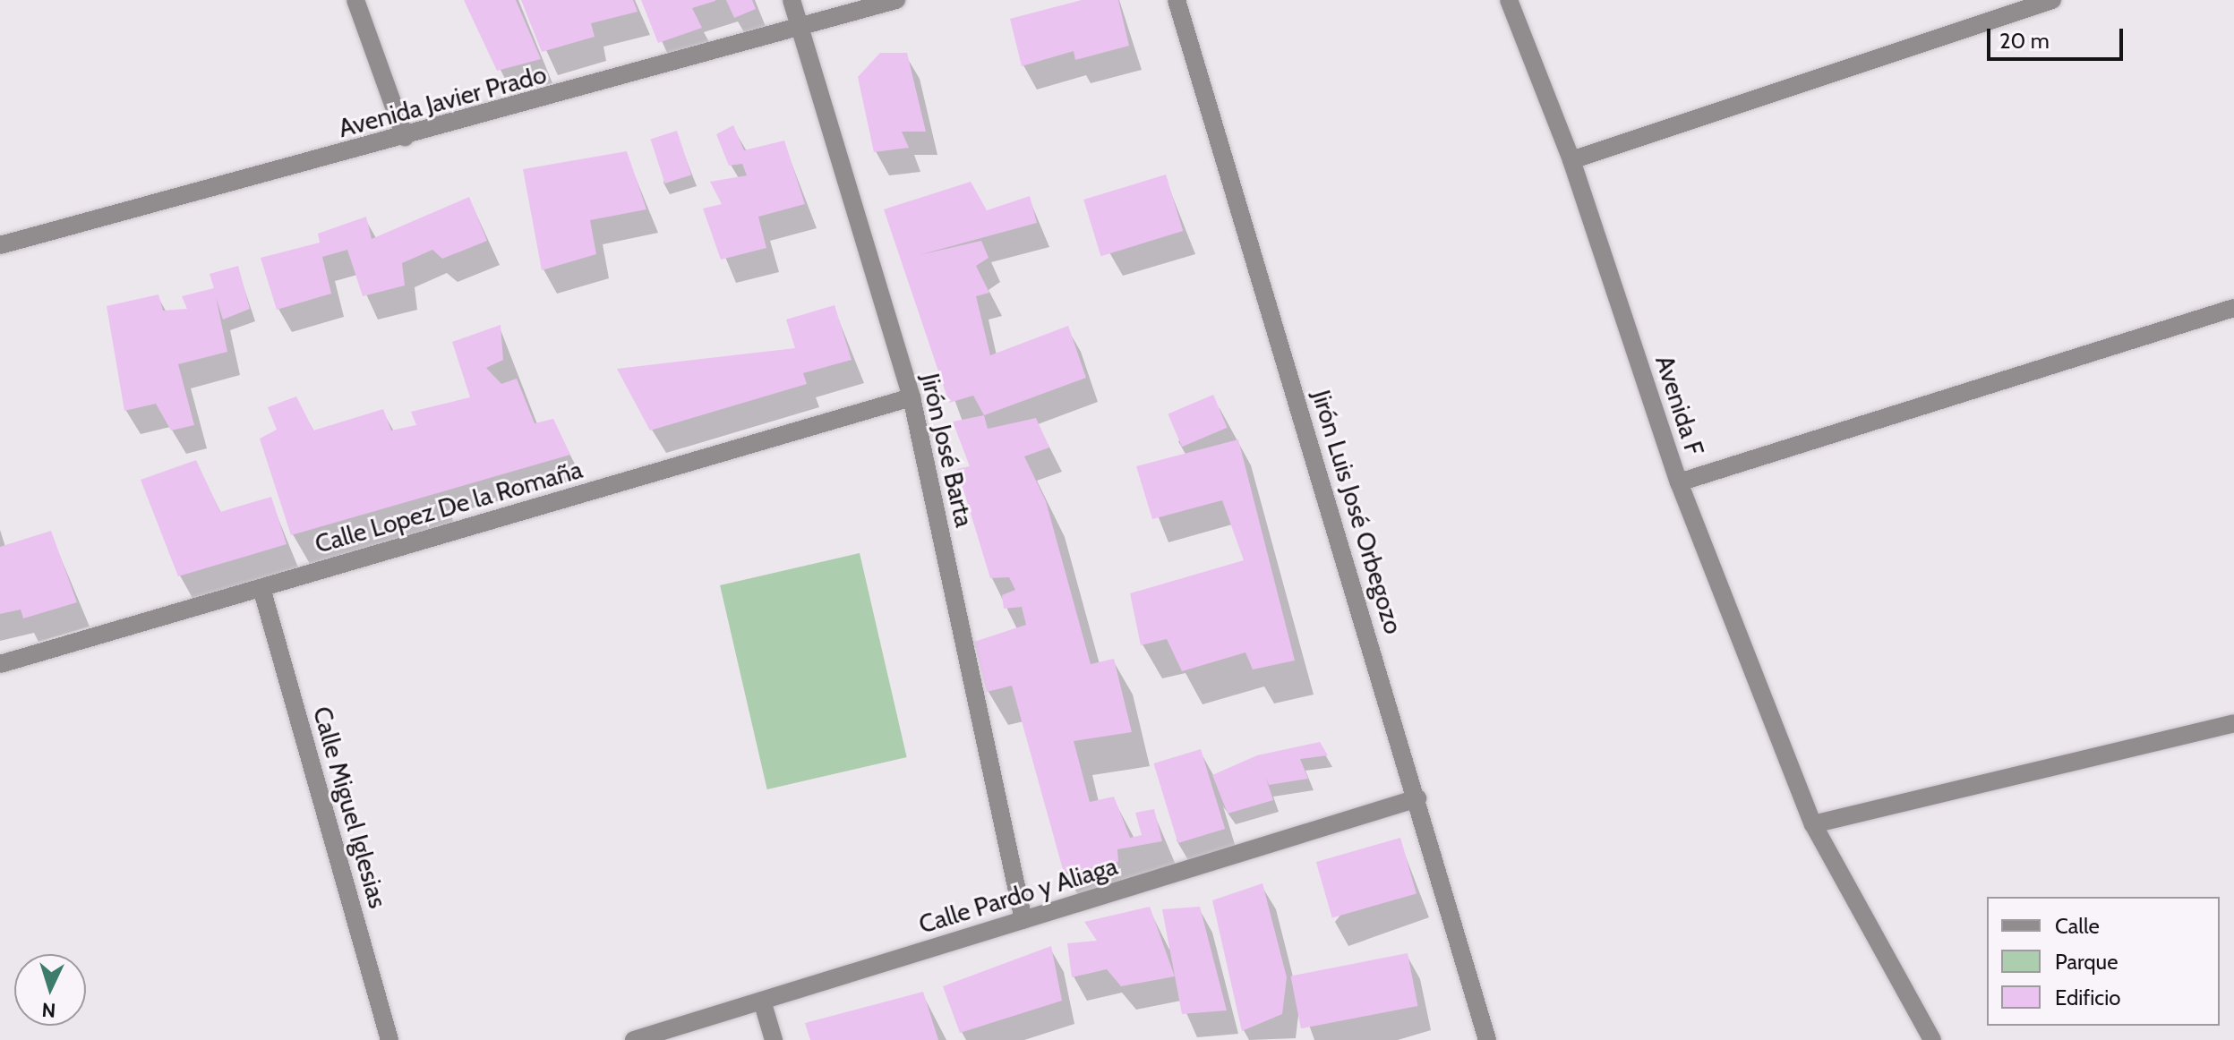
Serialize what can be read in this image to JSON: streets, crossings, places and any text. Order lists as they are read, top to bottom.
{
  "streets": {
    "street": [
      "Avenida Javier Prado",
      "Avenida F",
      "Jirón José Barta",
      "Calle Lopez De la Romaña",
      "Jirón Luis José Orbegozo",
      "Calle Miguel Iglesias",
      "Calle Pardo y Aliaga"
    ]
  },
  "crossings": [
    ["Avenida Javier Prado", "Jirón José Barta"],
    ["Jirón José Barta", "Calle Lopez De la Romaña"],
    ["Jirón José Barta", "Calle Pardo y Aliaga"],
    ["Calle Lopez De la Romaña", "Calle Miguel Iglesias"],
    ["Jirón Luis José Orbegozo", "Calle Pardo y Aliaga"]
  ],
  "legend": ["Calle", "Parque", "Edificio"],
  "scale_bar": "20 m",
  "north": "bottom"
}
